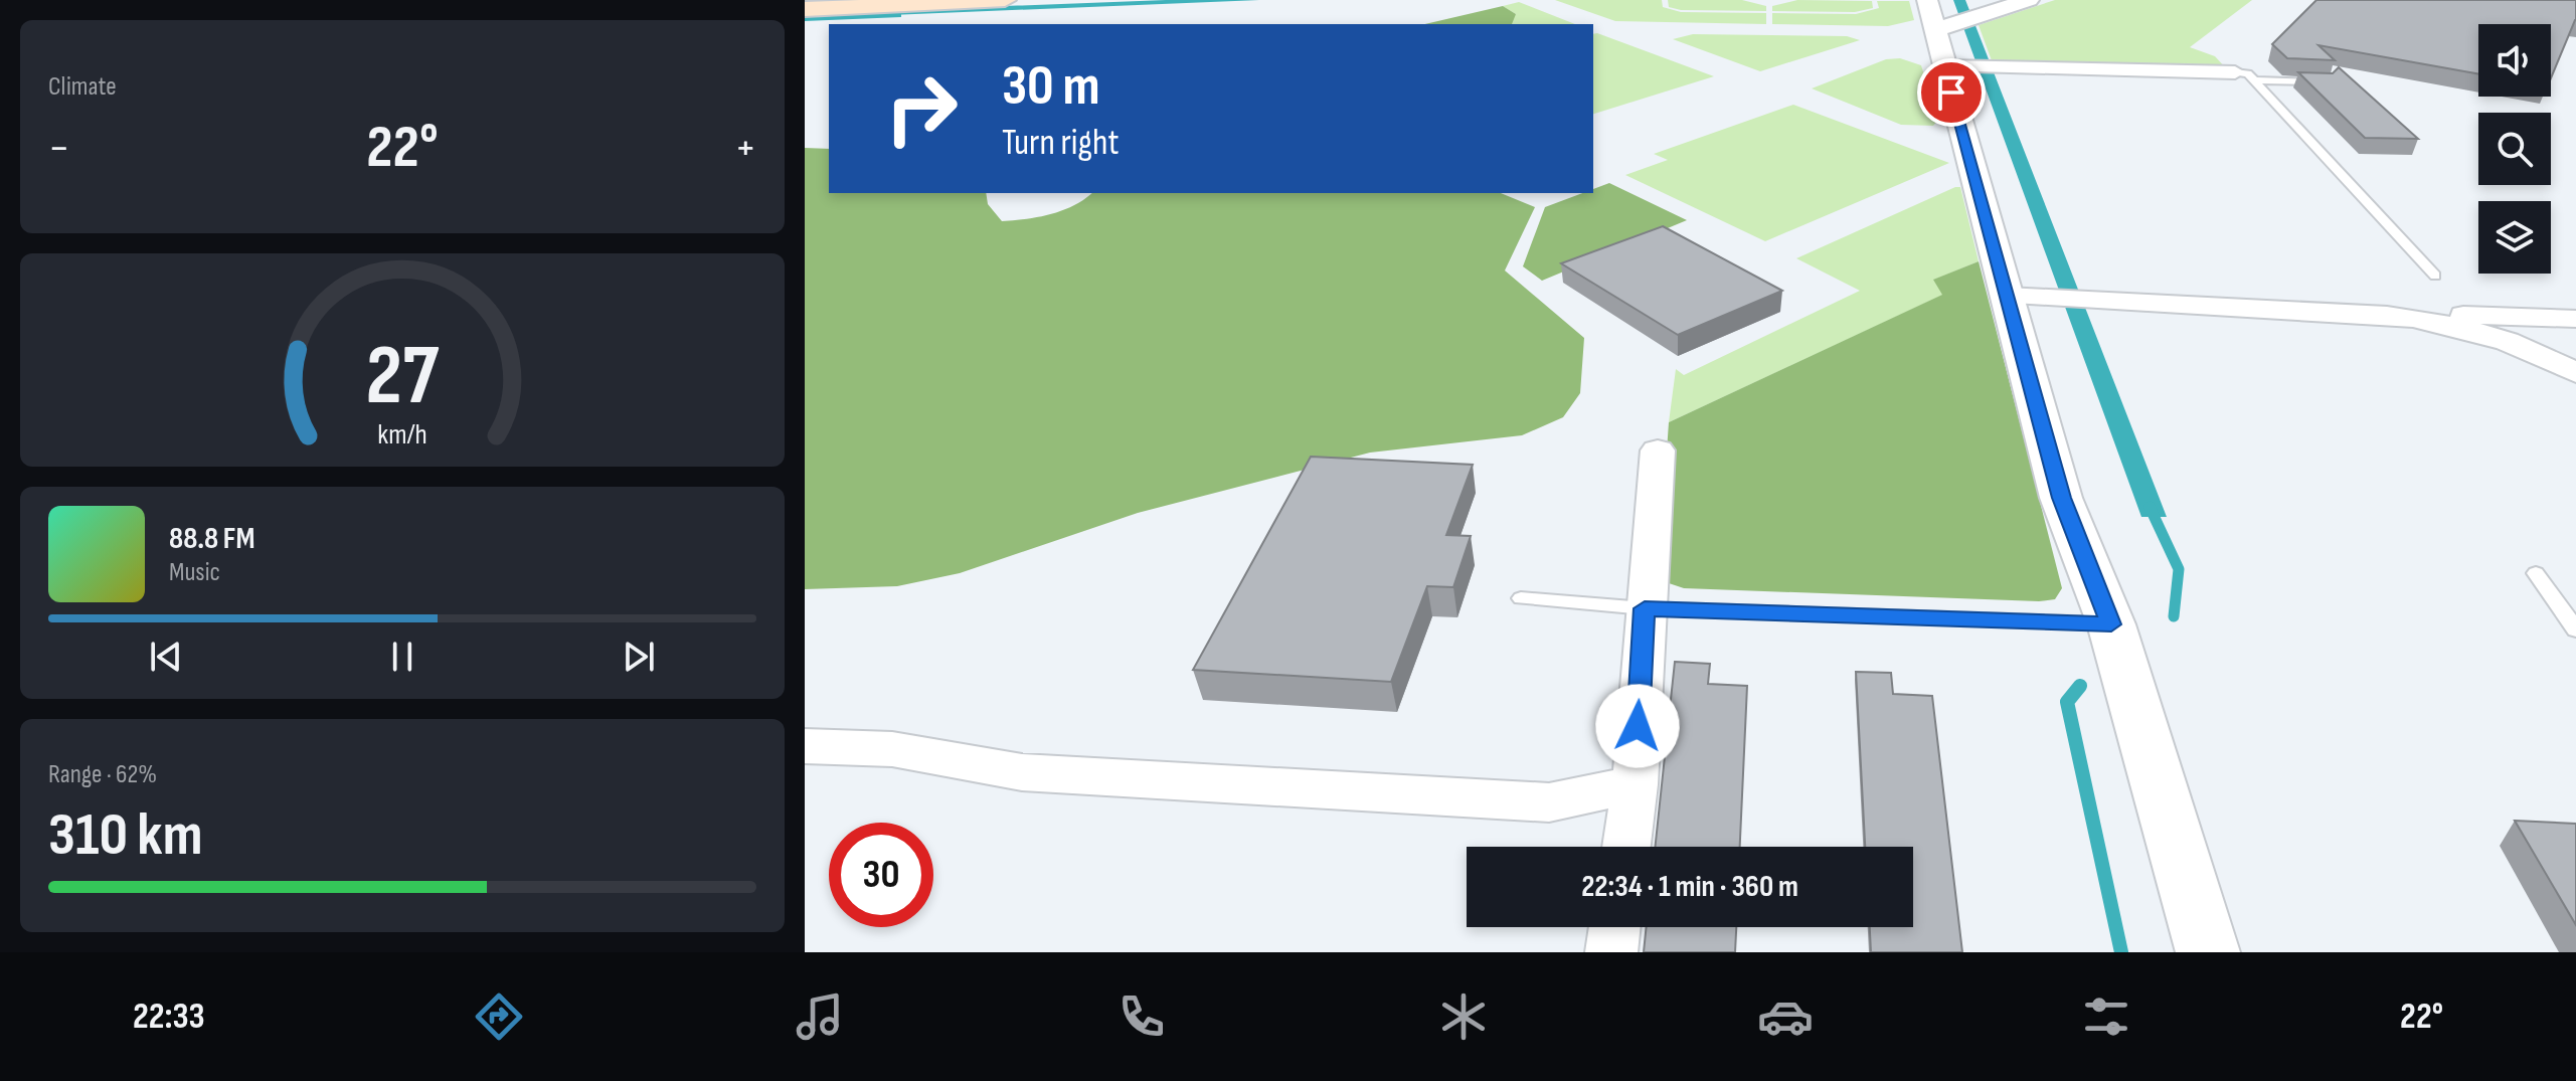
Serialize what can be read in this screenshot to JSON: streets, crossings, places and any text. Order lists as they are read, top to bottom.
{
  "page": {
    "tile": [
      "Climate",
      ["Range · 62%", "310 km"]
    ],
    "turn": ["30 m", "Turn right"],
    "heat": ["−", "22°", "+"],
    "song": ["88.8 FM", "Music"],
    "limit": "30",
    "trip": "22:34 · 1 min · 360 m",
    "tabs": ["22:33", "22°"],
    "gauge": ["27", "km/h"]
  }
}
